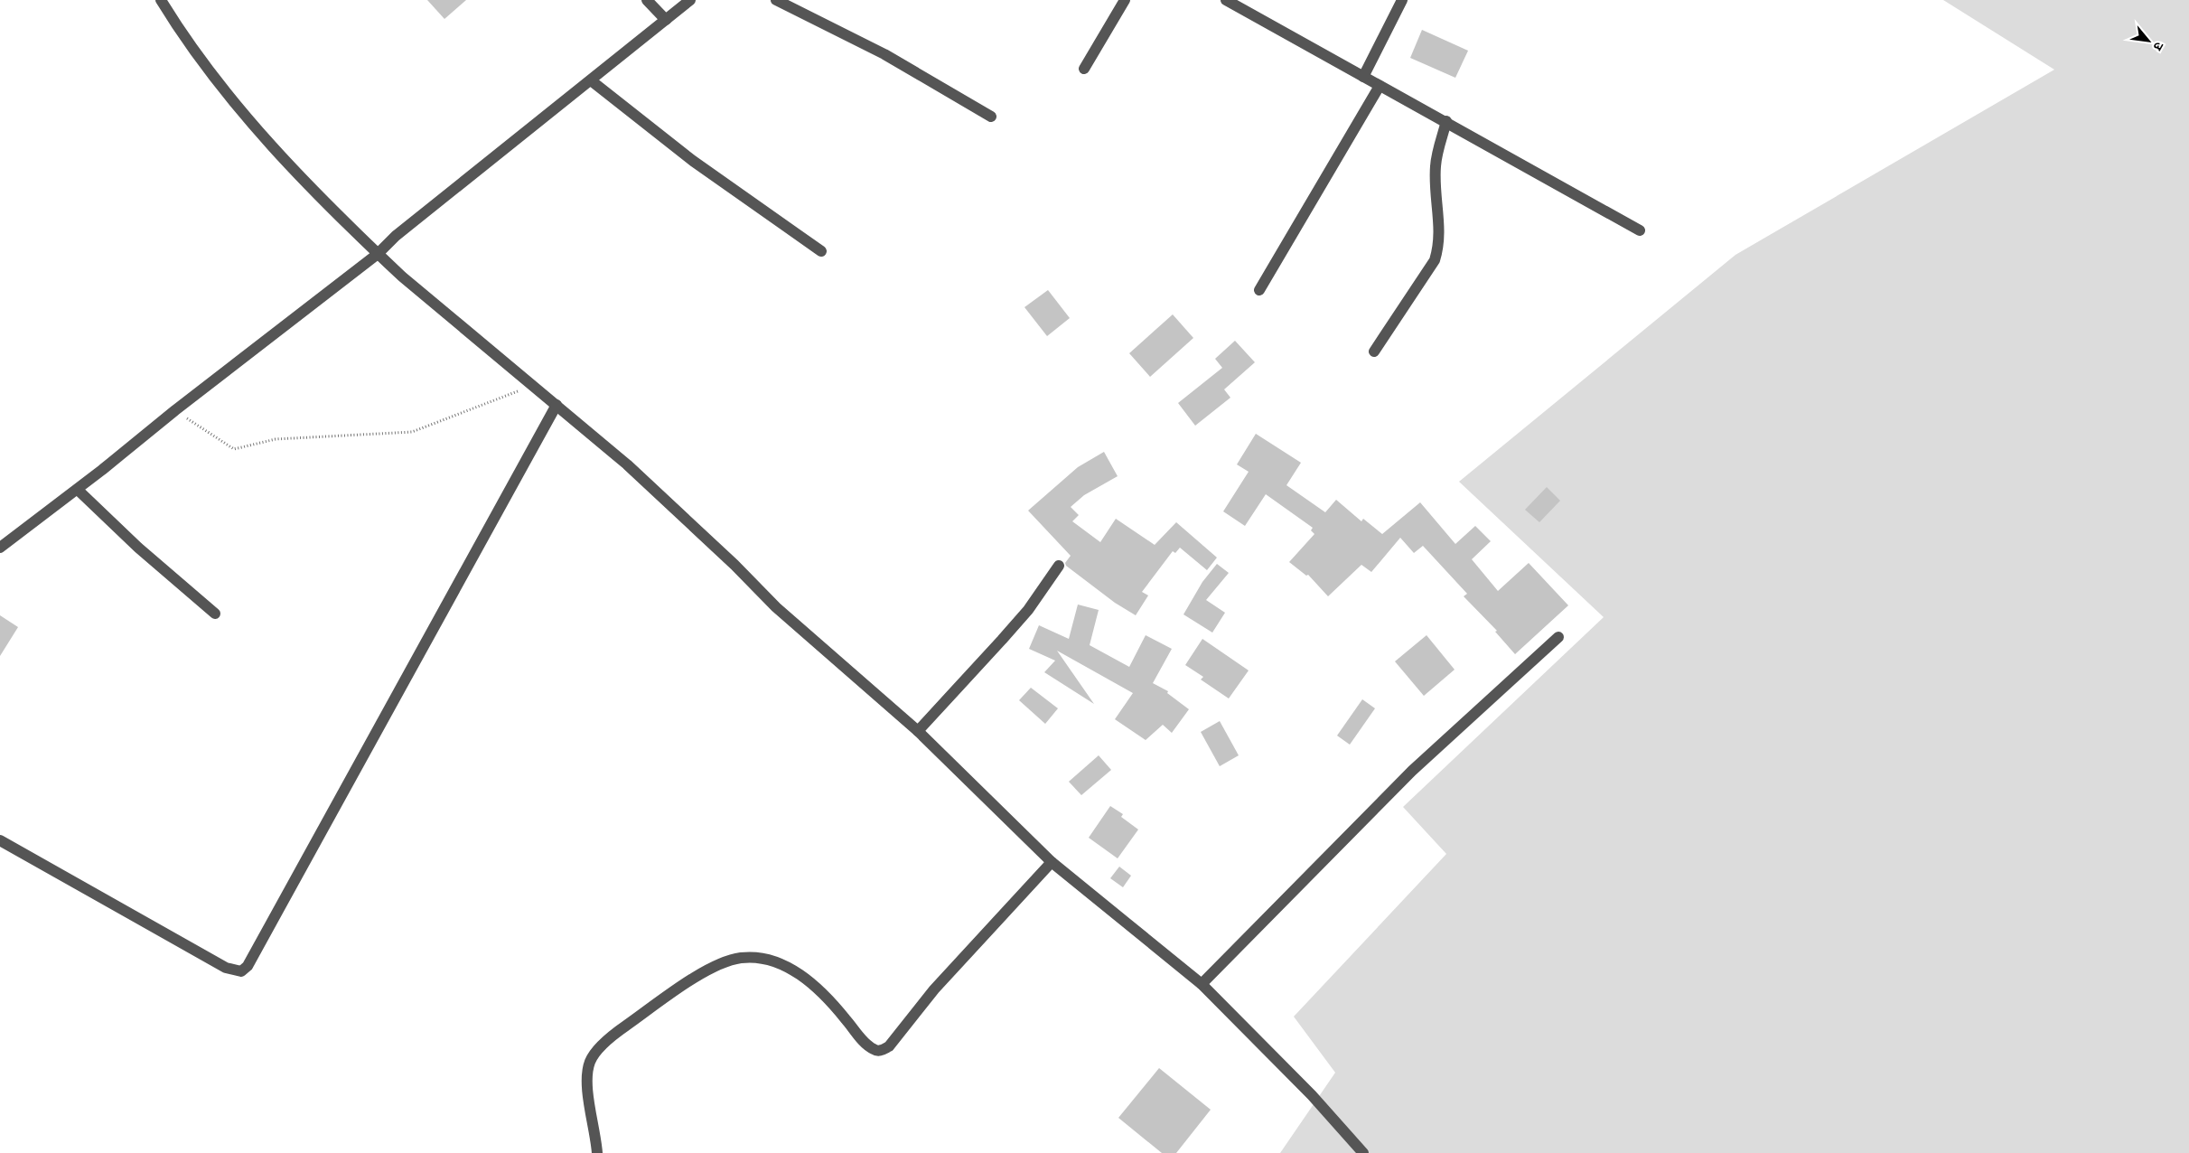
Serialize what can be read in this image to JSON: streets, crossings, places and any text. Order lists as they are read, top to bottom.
{
  "north": "bottom right"
}
